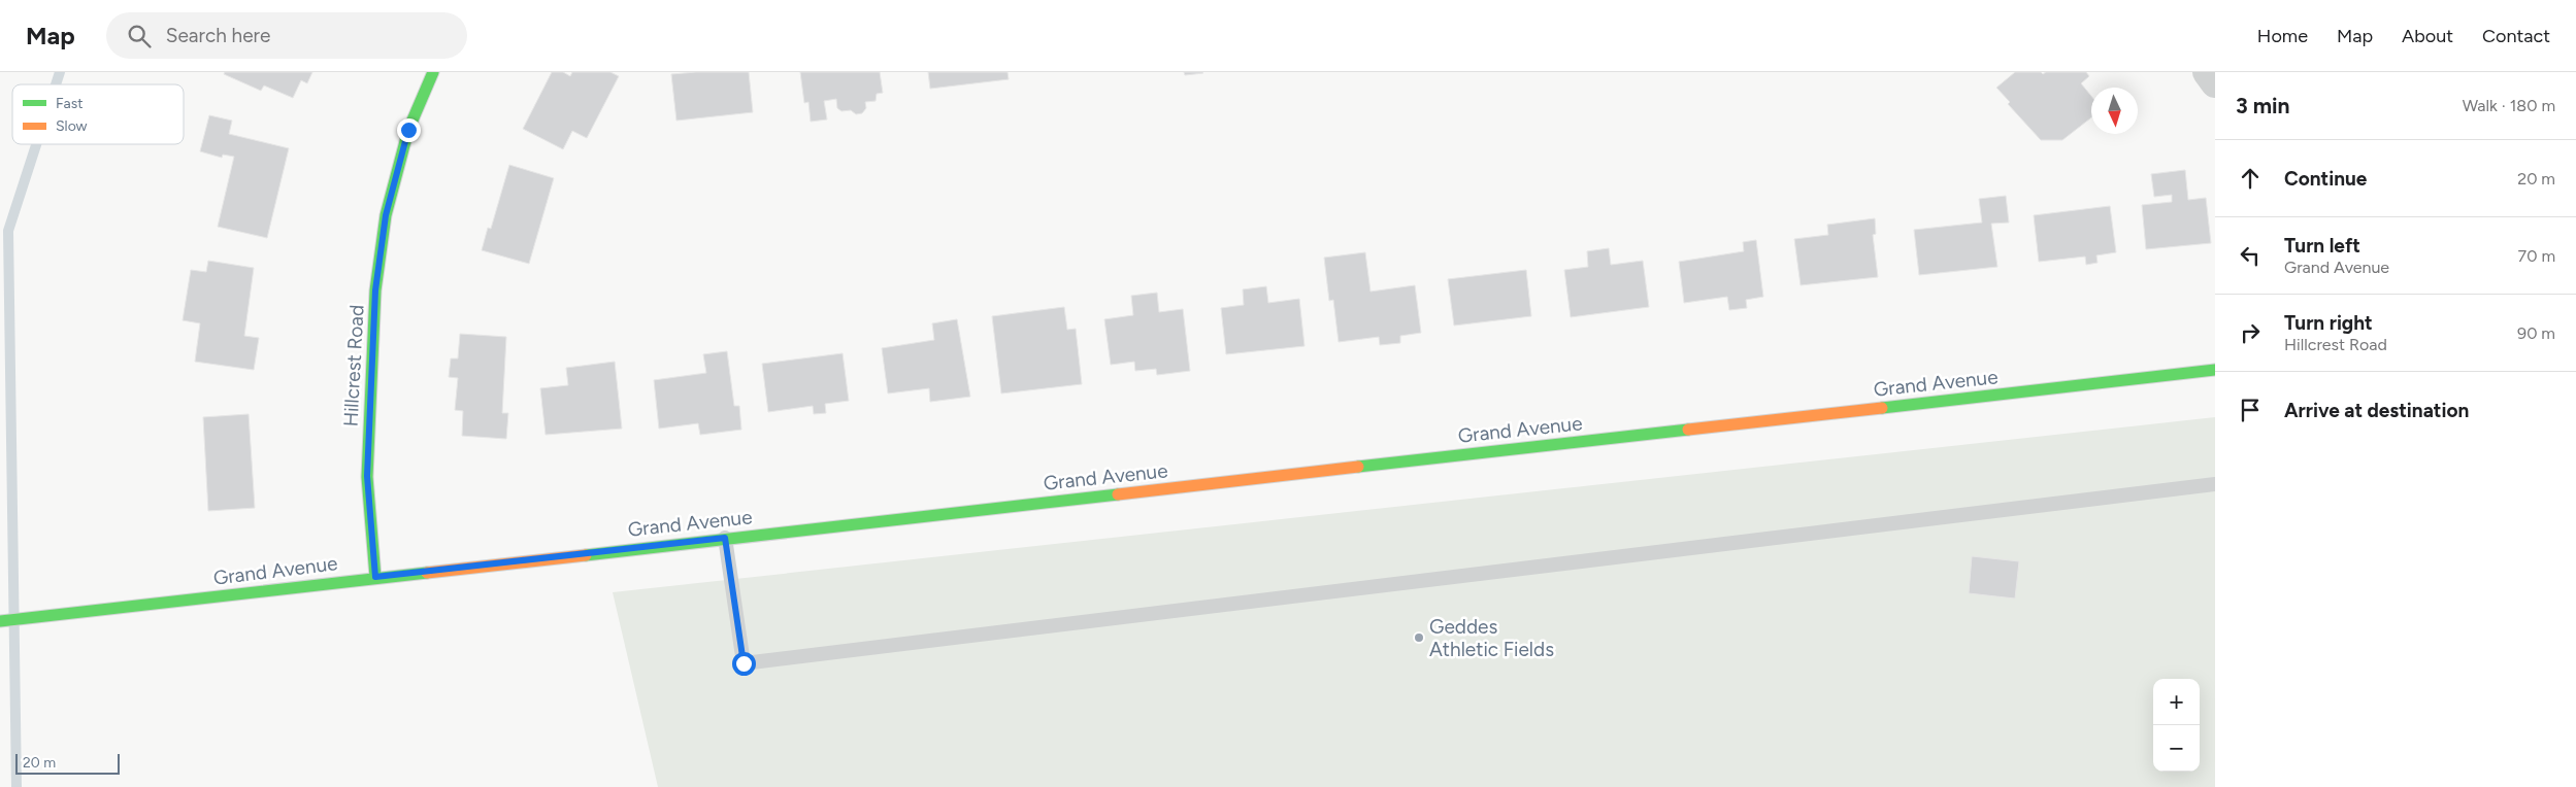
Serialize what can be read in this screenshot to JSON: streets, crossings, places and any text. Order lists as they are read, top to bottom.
{
  "streets": {
    "street": ["Hillcrest Road", "Grand Avenue"]
  },
  "crossings": [
    ["Hillcrest Road", "Grand Avenue"]
  ],
  "places": ["Geddes Athletic Fields"],
  "legend": ["Fast", "Slow"],
  "scale_bar": "20 m",
  "north": "bottom",
  "page": {
    "header": "Map",
    "search": "Search here",
    "nav": [
      "Home",
      "Map",
      "About",
      "Contact"
    ],
    "heading": ["3 min", "Walk · 180 m"],
    "list": [
      ["Continue", "20 m"],
      ["Turn left", "Grand Avenue", "70 m"],
      ["Turn right", "Hillcrest Road", "90 m"],
      "Arrive at destination"
    ],
    "map_buttons": ["+", "−"],
    "scale": "20 m"
  }
}
